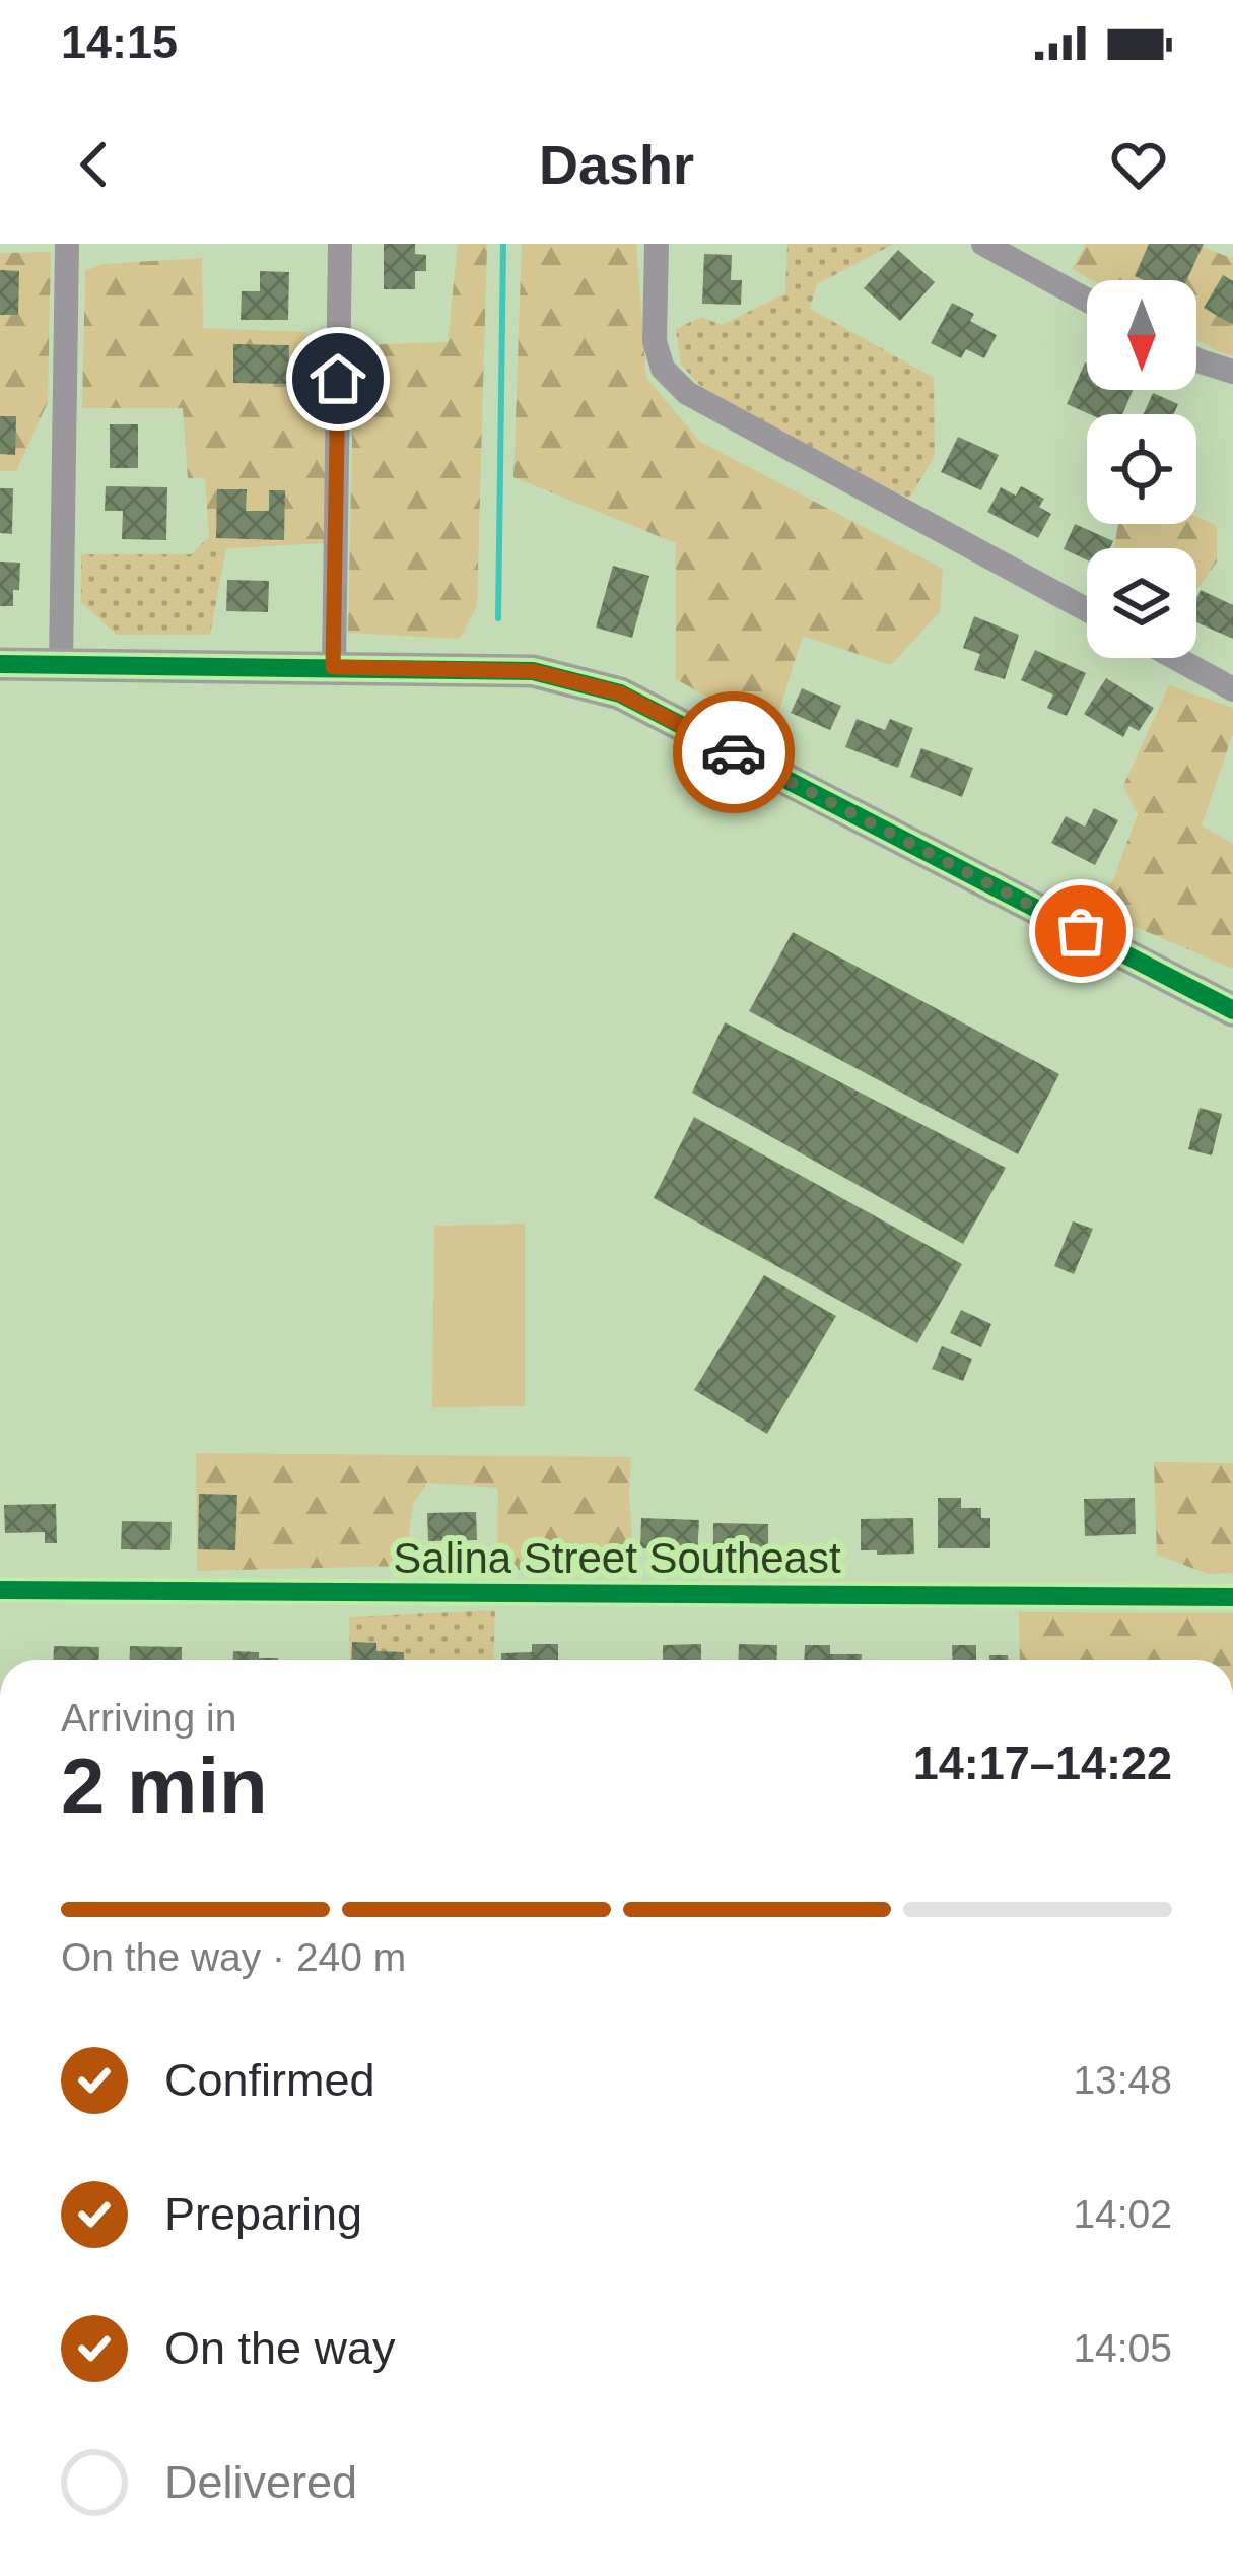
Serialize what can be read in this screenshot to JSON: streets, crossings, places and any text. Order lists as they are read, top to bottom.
{
  "streets": {
    "street": ["Salina Street Southeast"]
  },
  "north": "bottom",
  "page": {
    "status": "14:15",
    "header": "Dashr",
    "heading": ["2 min", "Arriving in", "14:17–14:22"],
    "bar": "On the way · 240 m",
    "list": [
      ["Confirmed", "13:48"],
      ["Preparing", "14:02"],
      ["On the way", "14:05"],
      "Delivered"
    ]
  }
}
